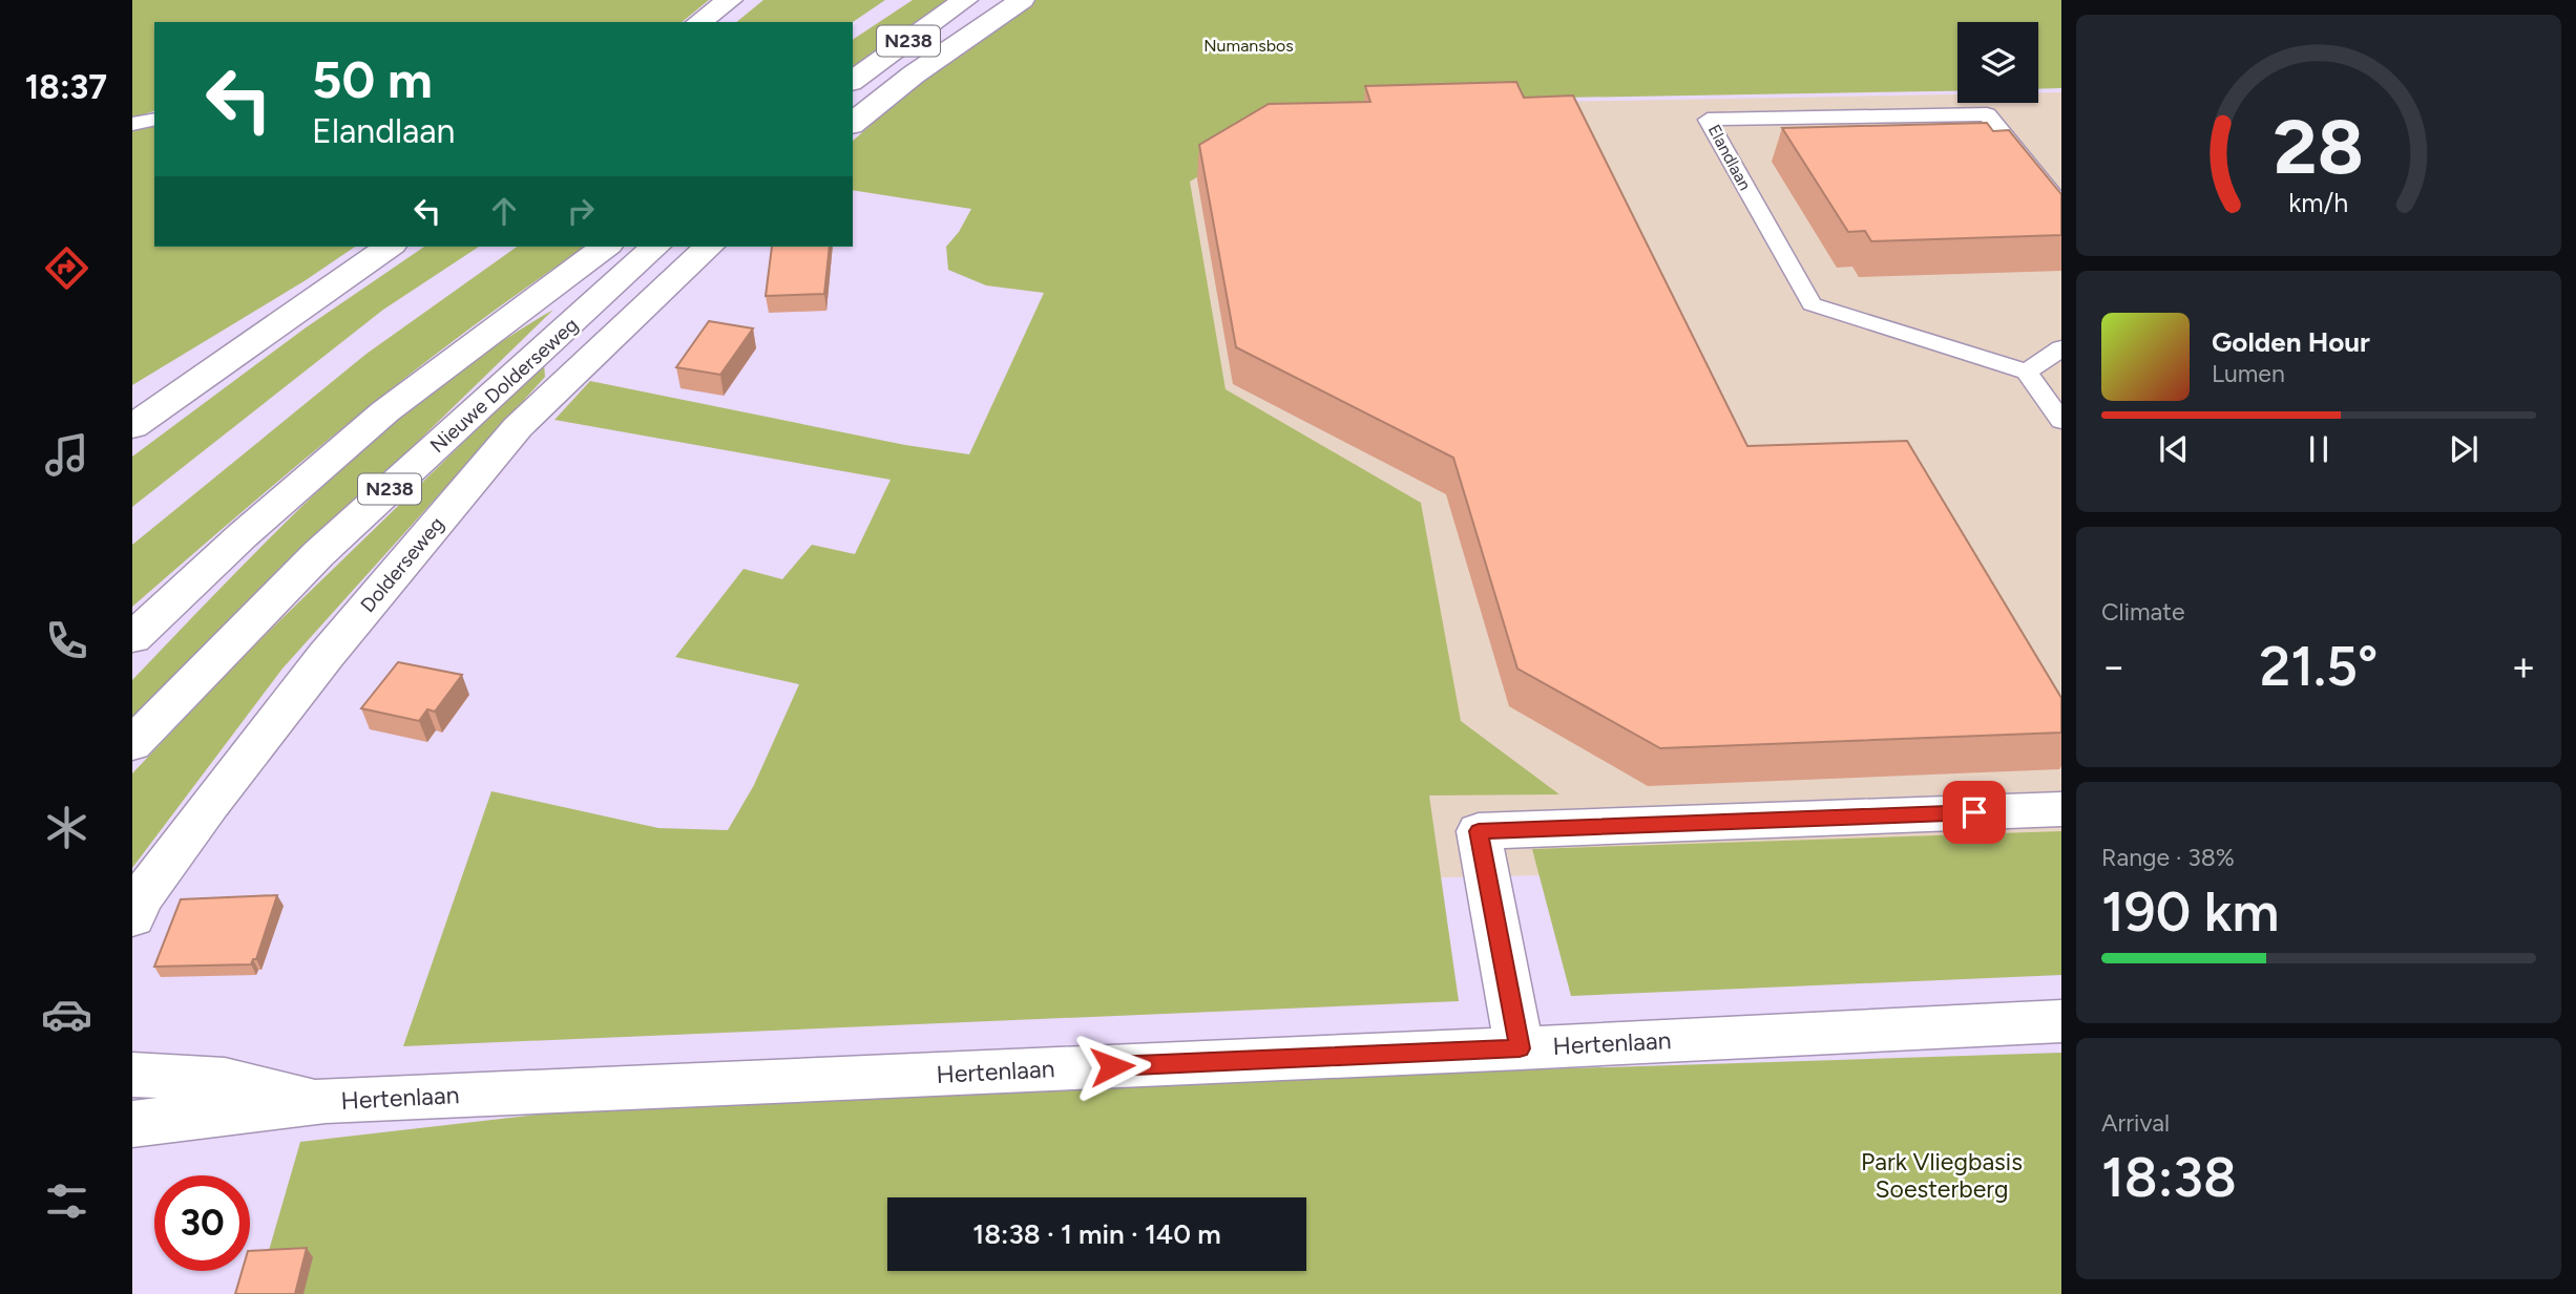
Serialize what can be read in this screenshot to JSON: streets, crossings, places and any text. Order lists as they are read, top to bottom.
{
  "streets": {
    "street": [
      "N238",
      "Nieuwe Dolderseweg",
      "Dolderseweg",
      "Hertenlaan"
    ],
    "lane": ["Elandlaan"]
  },
  "parks": ["Numansbos", "Park Vliegbasis Soesterberg"],
  "page": {
    "tabs": "18:37",
    "turn": ["50 m", "Elandlaan"],
    "song": ["Golden Hour", "Lumen"],
    "tile": [
      "Climate",
      ["Range · 38%", "190 km"],
      ["Arrival", "18:38"]
    ],
    "heat": ["−", "21.5°", "+"],
    "limit": "30",
    "trip": "18:38 · 1 min · 140 m",
    "gauge": ["28", "km/h"]
  }
}
